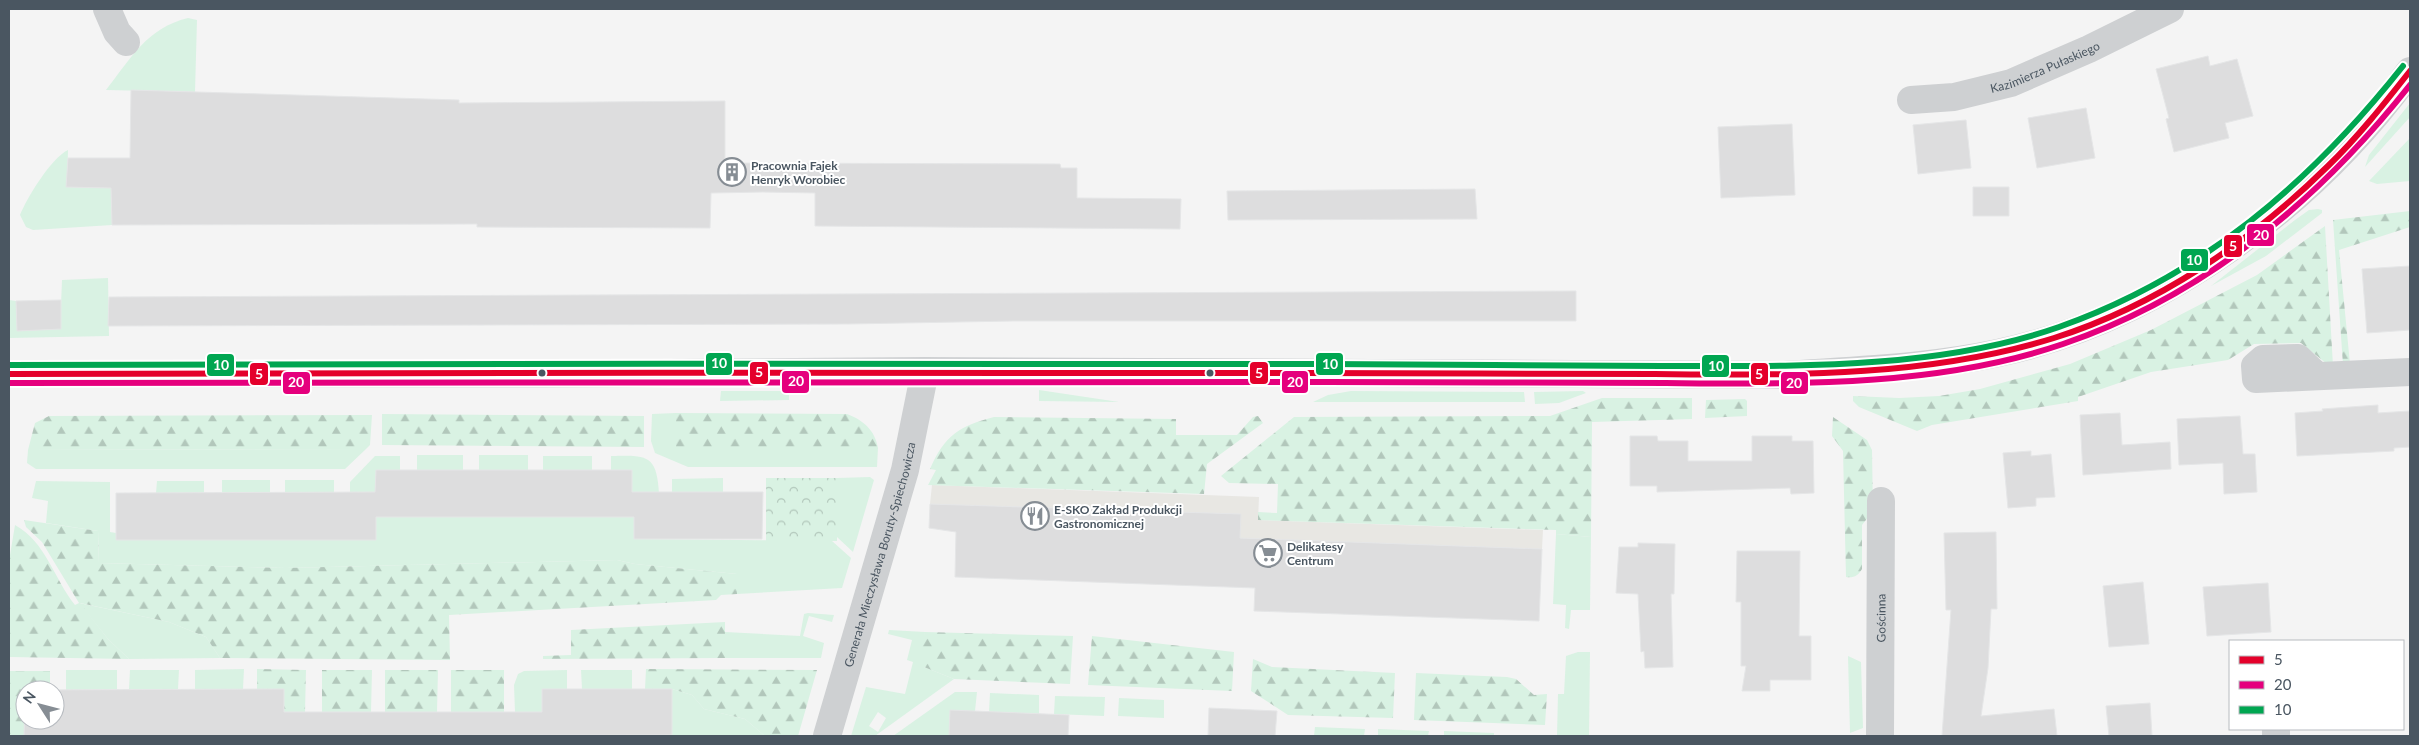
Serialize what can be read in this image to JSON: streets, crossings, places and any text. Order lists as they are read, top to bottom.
{
  "streets": {
    "street": ["Kazimierza Pułaskiego", "Generała Mieczysława Boruty-Spiechowicza", "Gościnna"]
  },
  "places": {
    "building": ["Pracownia Fajek Henryk Worobiec"],
    "restaurant": ["E-SKO Zakład Produkcji Gastronomicznej"],
    "supermarket": ["Delikatesy Centrum"]
  },
  "lines": ["transit line 10", "transit line 5", "transit line 20"],
  "legend": ["5", "20", "10"],
  "north": "top left"
}
